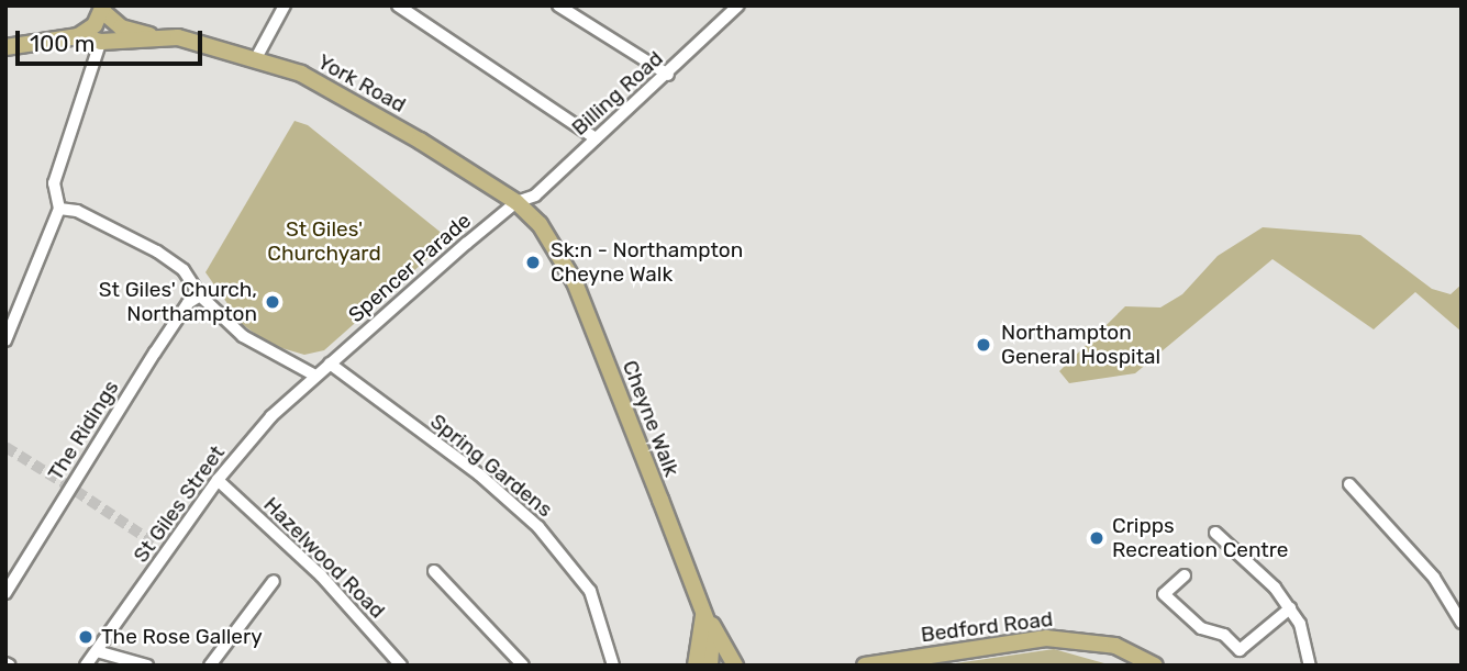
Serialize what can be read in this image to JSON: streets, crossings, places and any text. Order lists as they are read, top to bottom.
{
  "streets": {
    "main road": ["York Road", "Cheyne Walk", "Bedford Road"],
    "street": [
      "Billing Road",
      "Spencer Parade",
      "The Ridings",
      "Spring Gardens",
      "St Giles Street",
      "Hazelwood Road"
    ]
  },
  "crossings": [
    ["York Road", "Billing Road"],
    ["York Road", "Spencer Parade"],
    ["York Road", "Cheyne Walk"],
    ["Billing Road", "Spencer Parade"],
    ["Billing Road", "Cheyne Walk"],
    ["Spencer Parade", "Cheyne Walk"],
    ["Spencer Parade", "Spring Gardens"],
    ["Spencer Parade", "St Giles Street"],
    ["St Giles Street", "Hazelwood Road"]
  ],
  "parks": ["St Giles' Churchyard"],
  "places": [
    "Sk:n - Northampton Cheyne Walk",
    "St Giles' Church, Northampton",
    "Northampton General Hospital",
    "Cripps Recreation Centre",
    "The Rose Gallery"
  ],
  "scale_bar": "100 m"
}
